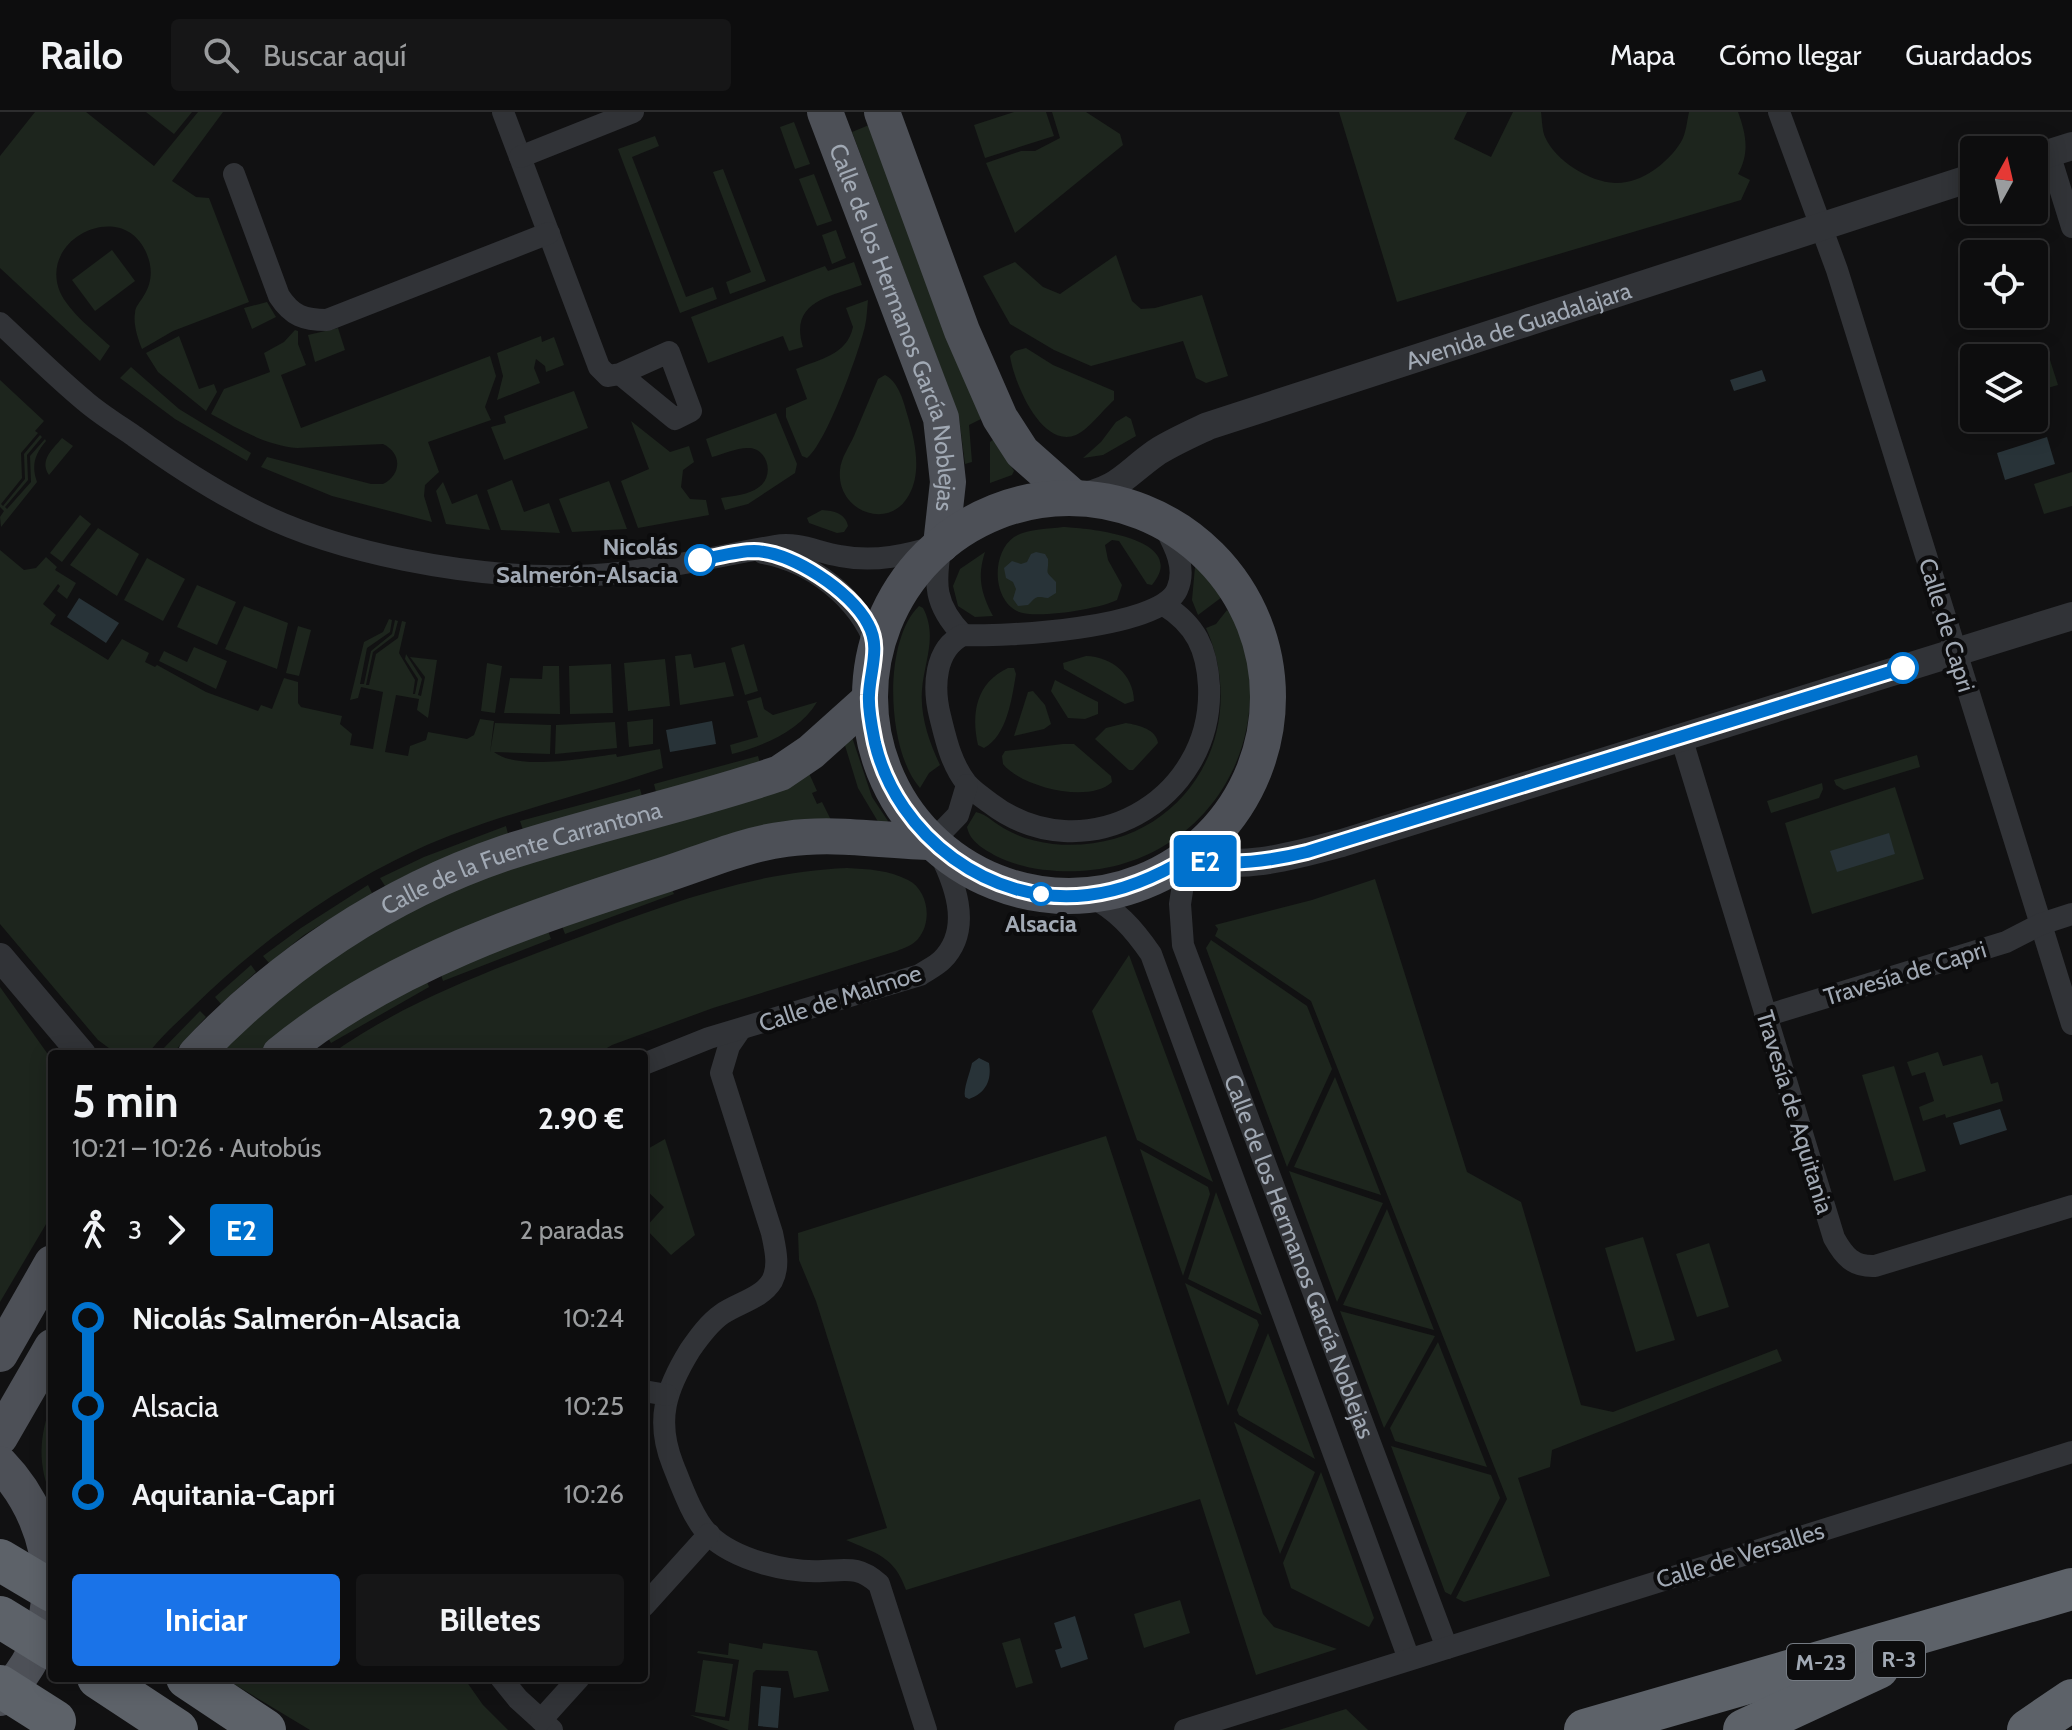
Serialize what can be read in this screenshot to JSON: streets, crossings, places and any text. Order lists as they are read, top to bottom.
{
  "streets": {
    "highway": ["R-3", "M-23"],
    "main road": ["Calle de los Hermanos García Noblejas", "Calle de la Fuente Carrantona"],
    "street": [
      "Avenida de Guadalajara",
      "Calle de Capri",
      "Travesía de Capri",
      "Calle de Malmoe",
      "Travesía de Aquitania",
      "Calle de Versalles"
    ]
  },
  "crossings": [
    ["Avenida de Guadalajara", "Calle de Capri"],
    ["Calle de los Hermanos García Noblejas", "Calle de Versalles"],
    ["Calle de Capri", "Travesía de Capri"],
    ["Travesía de Capri", "Travesía de Aquitania"],
    ["R-3", "M-23"]
  ],
  "places": ["Nicolás Salmerón-Alsacia", "Alsacia"],
  "lines": ["bus line E2"],
  "north": "top",
  "page": {
    "header": "Railo",
    "search": "Buscar aquí",
    "nav": ["Mapa", "Cómo llegar", "Guardados"],
    "on_map": "E2",
    "heading": ["5 min", "10:21 – 10:26 · Autobús", "2.90 €"],
    "legs": ["3", "E2", "2 paradas"],
    "list": [
      {
        "name": "Nicolás Salmerón-Alsacia",
        "value": "10:24"
      },
      {
        "name": "Alsacia",
        "value": "10:25"
      },
      {
        "name": "Aquitania-Capri",
        "value": "10:26"
      }
    ],
    "buttons": ["Iniciar", "Billetes"]
  }
}
